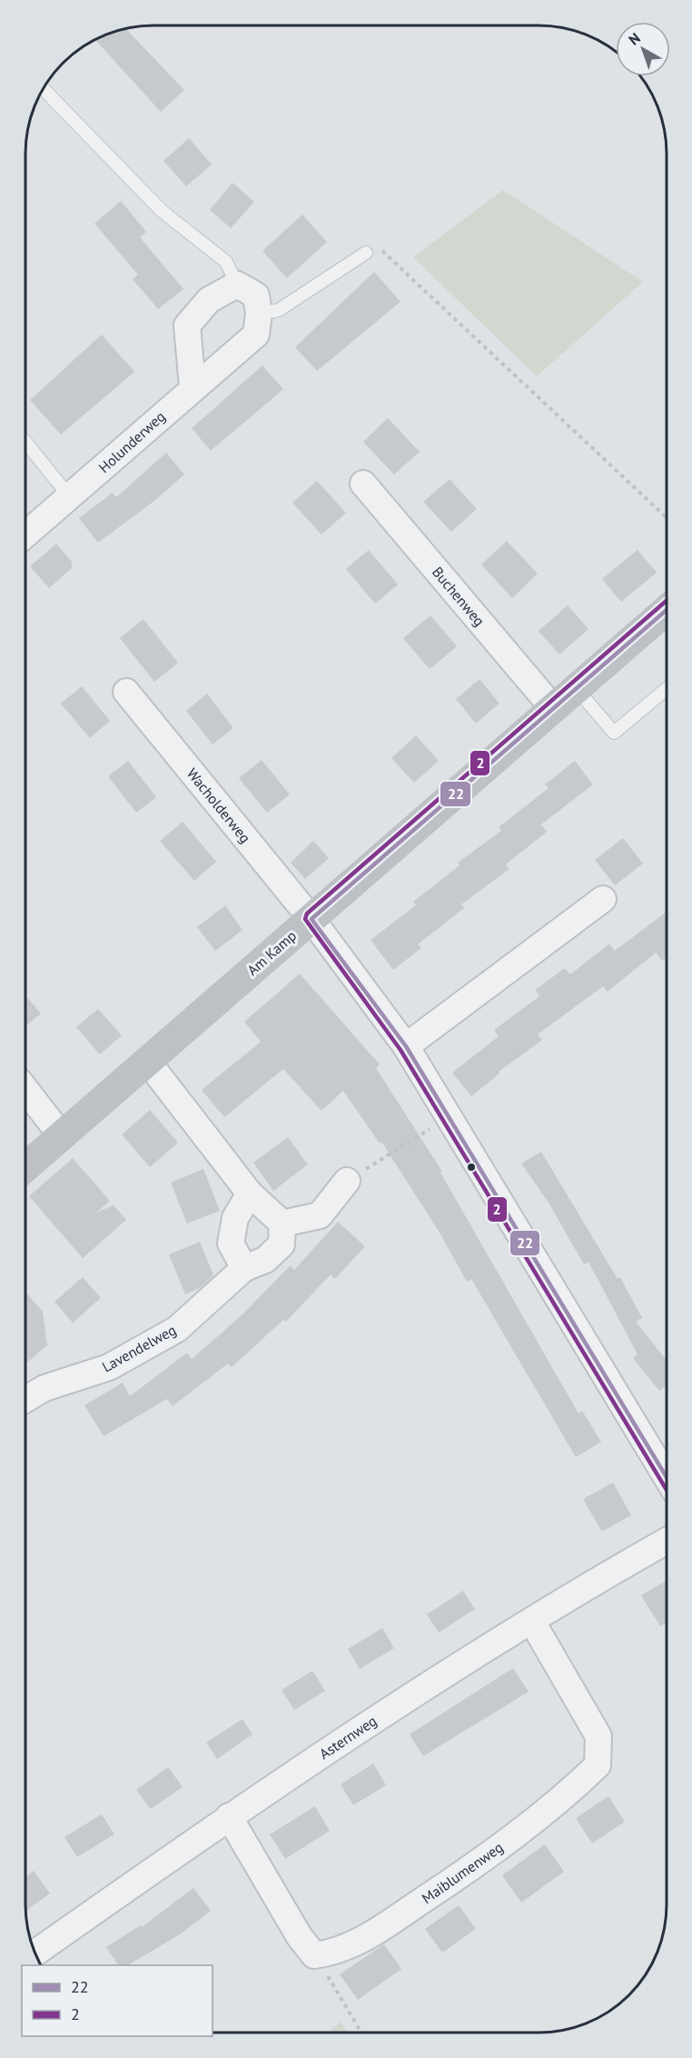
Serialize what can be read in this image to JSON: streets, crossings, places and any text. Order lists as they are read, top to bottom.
{
  "streets": {
    "street": [
      "Holunderweg",
      "Buchenweg",
      "Wacholderweg",
      "Am Kamp",
      "Lavendelweg",
      "Asternweg",
      "Maiblumenweg"
    ]
  },
  "crossings": [
    ["Buchenweg", "Am Kamp"],
    ["Wacholderweg", "Am Kamp"],
    ["Asternweg", "Maiblumenweg"]
  ],
  "lines": ["transit line 2", "transit line 22"],
  "legend": ["22", "2"],
  "north": "top left"
}
